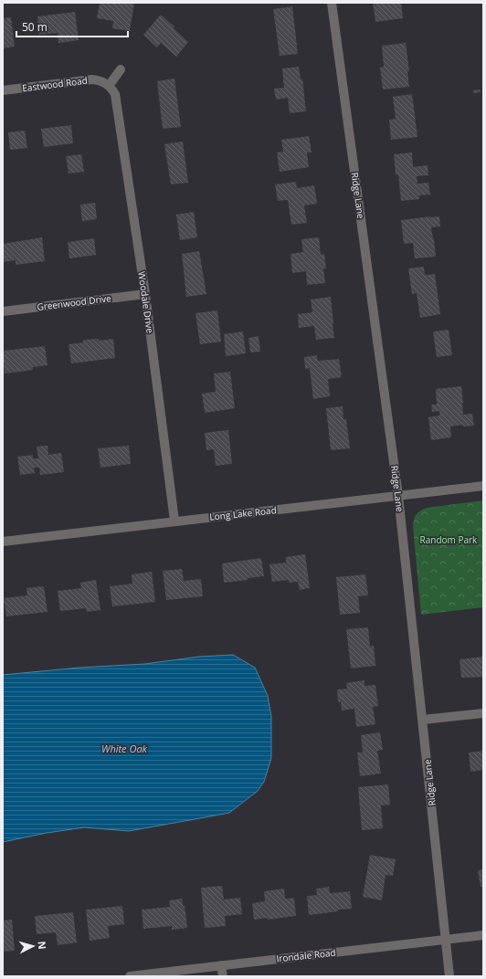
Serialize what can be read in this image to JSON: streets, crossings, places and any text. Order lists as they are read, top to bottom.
{
  "streets": {
    "street": [
      "Eastwood Road",
      "Ridge Lane",
      "Greenwood Drive",
      "Woodale Drive",
      "Long Lake Road",
      "Irondale Road"
    ]
  },
  "crossings": [
    ["Eastwood Road", "Woodale Drive"],
    ["Ridge Lane", "Long Lake Road"],
    ["Ridge Lane", "Irondale Road"],
    ["Greenwood Drive", "Woodale Drive"],
    ["Woodale Drive", "Long Lake Road"]
  ],
  "water": ["White Oak"],
  "parks": ["Random Park"],
  "scale_bar": "50 m",
  "north": "right"
}
